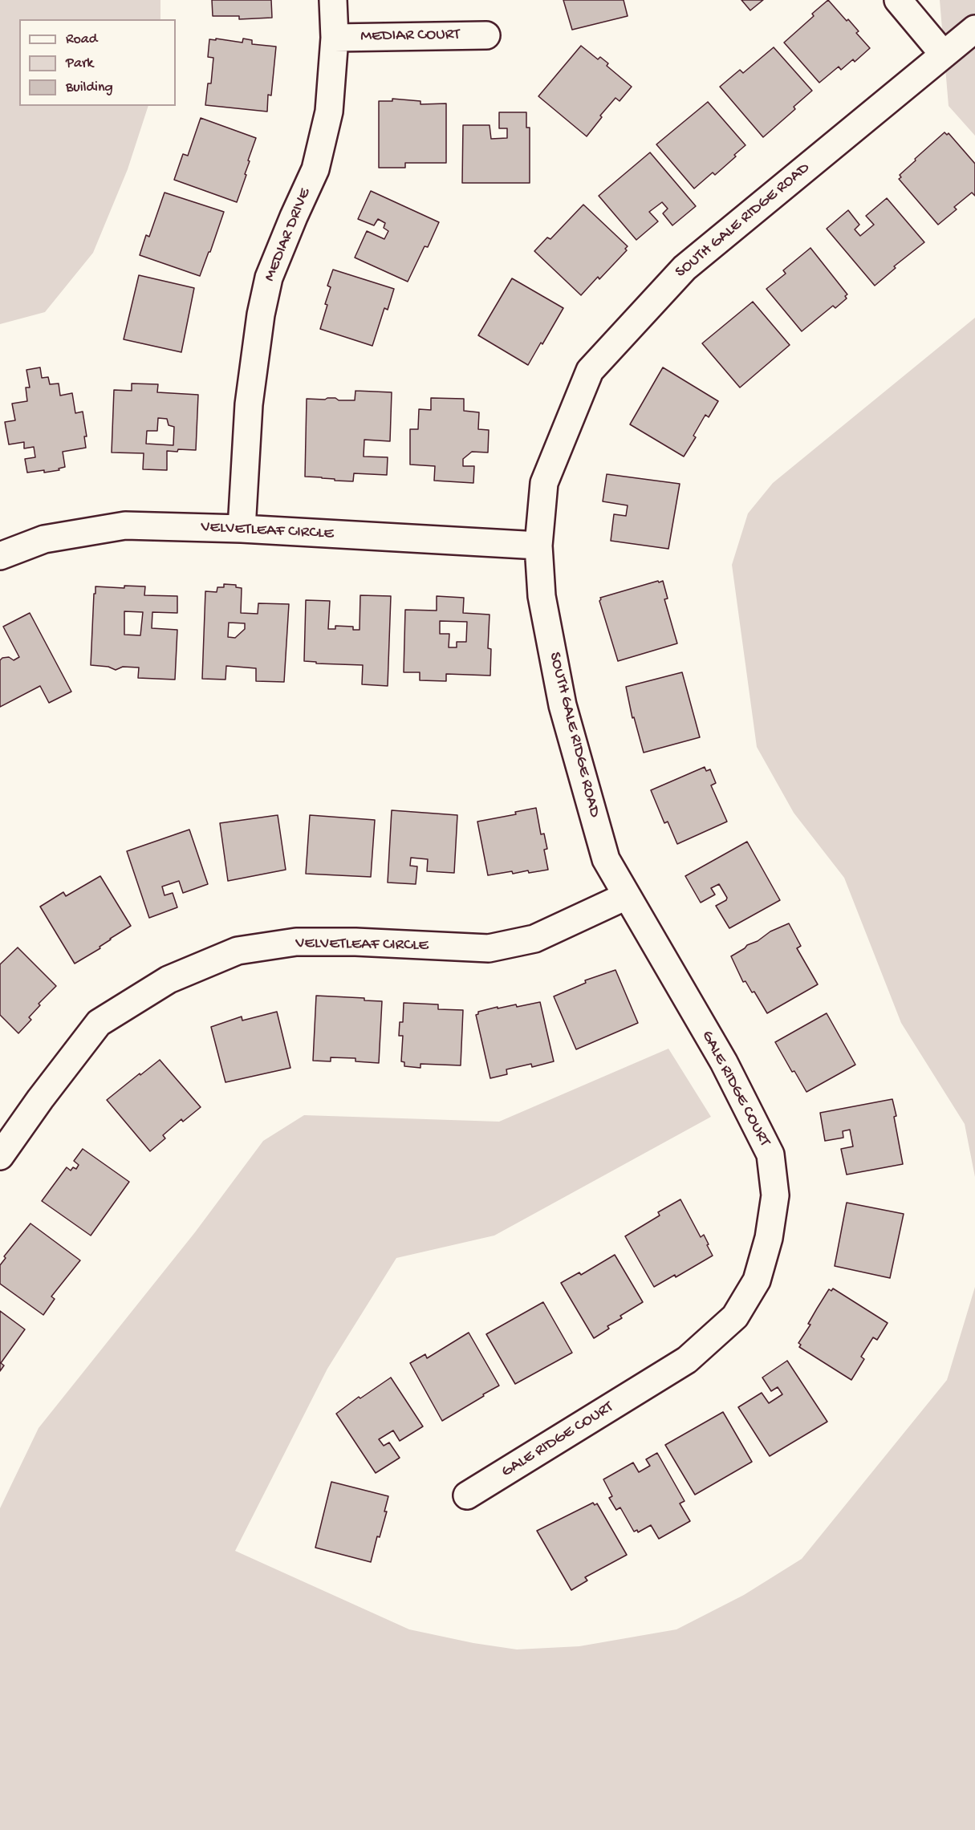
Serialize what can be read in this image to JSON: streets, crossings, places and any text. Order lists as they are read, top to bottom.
{
  "streets": {
    "street": [
      "MEDIAR COURT",
      "SOUTH GALE RIDGE ROAD",
      "MEDIAR DRIVE",
      "VELVETLEAF CIRCLE",
      "GALE RIDGE COURT"
    ]
  },
  "crossings": [
    ["MEDIAR COURT", "MEDIAR DRIVE"],
    ["SOUTH GALE RIDGE ROAD", "VELVETLEAF CIRCLE"],
    ["SOUTH GALE RIDGE ROAD", "GALE RIDGE COURT"],
    ["MEDIAR DRIVE", "VELVETLEAF CIRCLE"],
    ["VELVETLEAF CIRCLE", "GALE RIDGE COURT"]
  ],
  "legend": ["Road", "Park", "Building"]
}
